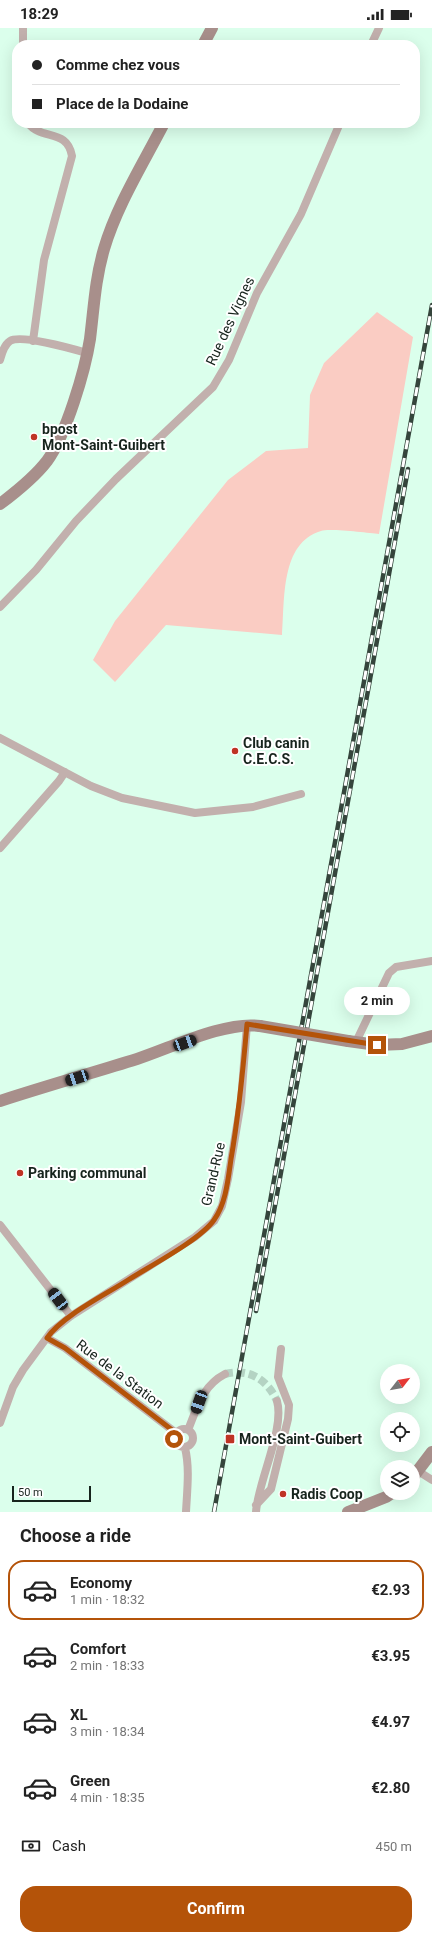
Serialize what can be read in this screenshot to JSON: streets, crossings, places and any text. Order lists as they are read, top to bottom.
{
  "streets": {
    "street": ["Rue des Vignes", "Grand-Rue", "Rue de la Station"]
  },
  "crossings": [
    ["Grand-Rue", "Rue de la Station"]
  ],
  "places": {
    "other": [
      "bpost Mont-Saint-Guibert",
      "Club canin C.E.C.S.",
      "Parking communal",
      "Radis Coop"
    ],
    "transit": ["Mont-Saint-Guibert"]
  },
  "scale_bar": "50 m",
  "north": "top right",
  "page": {
    "status": "18:29",
    "banner": ["Comme chez vous", "Place de la Dodaine"],
    "bubble": "2 min",
    "scale": "50 m",
    "heading": "Choose a ride",
    "list": [
      {
        "name": "Economy",
        "note": "1 min · 18:32",
        "value": "€2.93"
      },
      {
        "name": "Comfort",
        "note": "2 min · 18:33",
        "value": "€3.95"
      },
      {
        "name": "XL",
        "note": "3 min · 18:34",
        "value": "€4.97"
      },
      {
        "name": "Green",
        "note": "4 min · 18:35",
        "value": "€2.80"
      }
    ],
    "pay": ["Cash", "450 m"],
    "buttons": "Confirm"
  }
}
